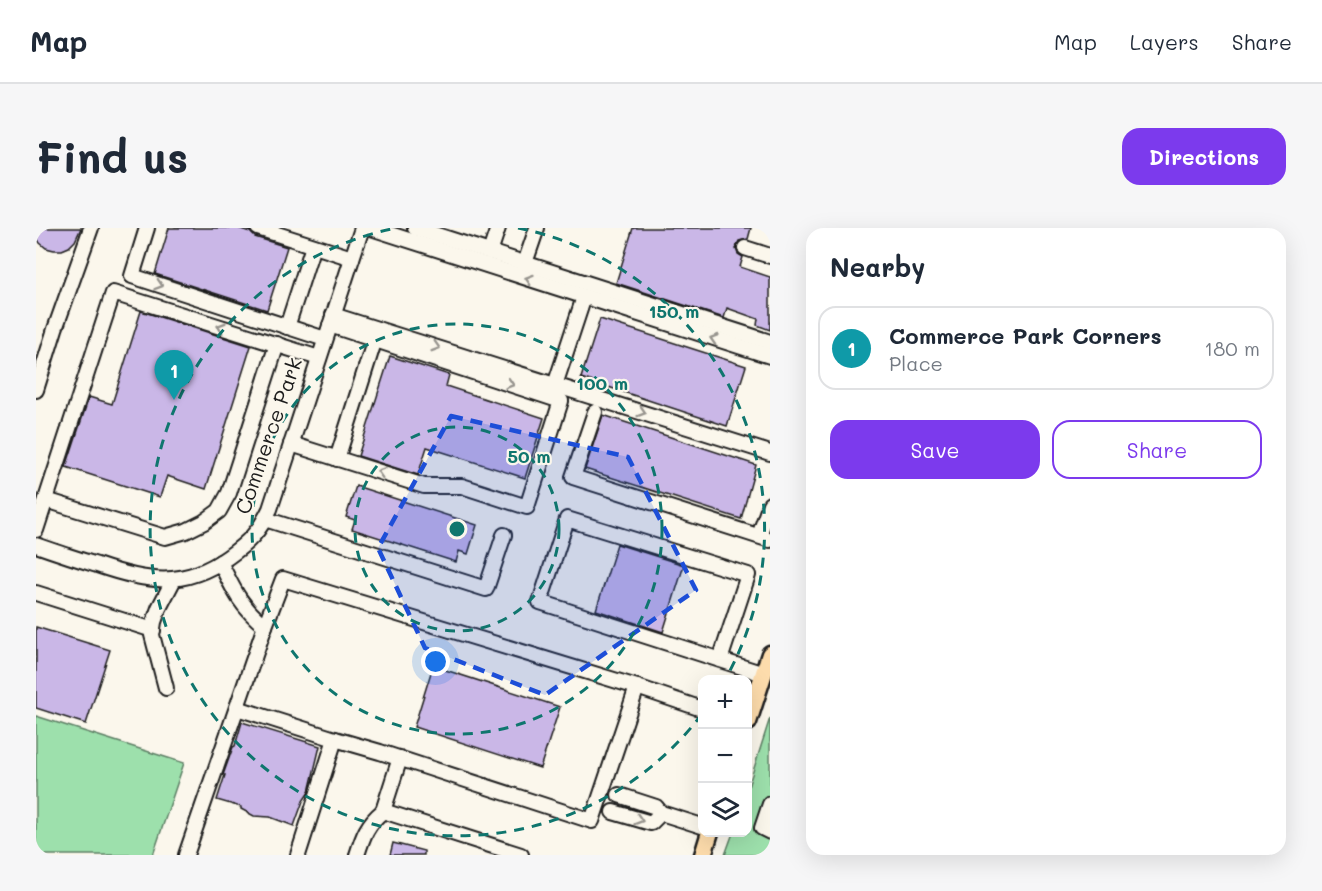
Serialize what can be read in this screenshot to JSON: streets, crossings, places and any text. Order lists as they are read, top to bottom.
{
  "streets": {
    "street": ["Commerce Park"]
  },
  "page": {
    "header": "Map",
    "nav": ["Map", "Layers", "Share"],
    "buttons": [
      "Directions",
      ["Save", "Share"]
    ],
    "title": "Find us",
    "heading": "Nearby",
    "list": [
      {
        "mark": "1",
        "name": "Commerce Park Corners",
        "note": "Place",
        "value": "180 m"
      }
    ],
    "pins": "1",
    "map_buttons": ["+", "−"]
  },
  "rings": ["150 m", "100 m", "50 m"]
}
